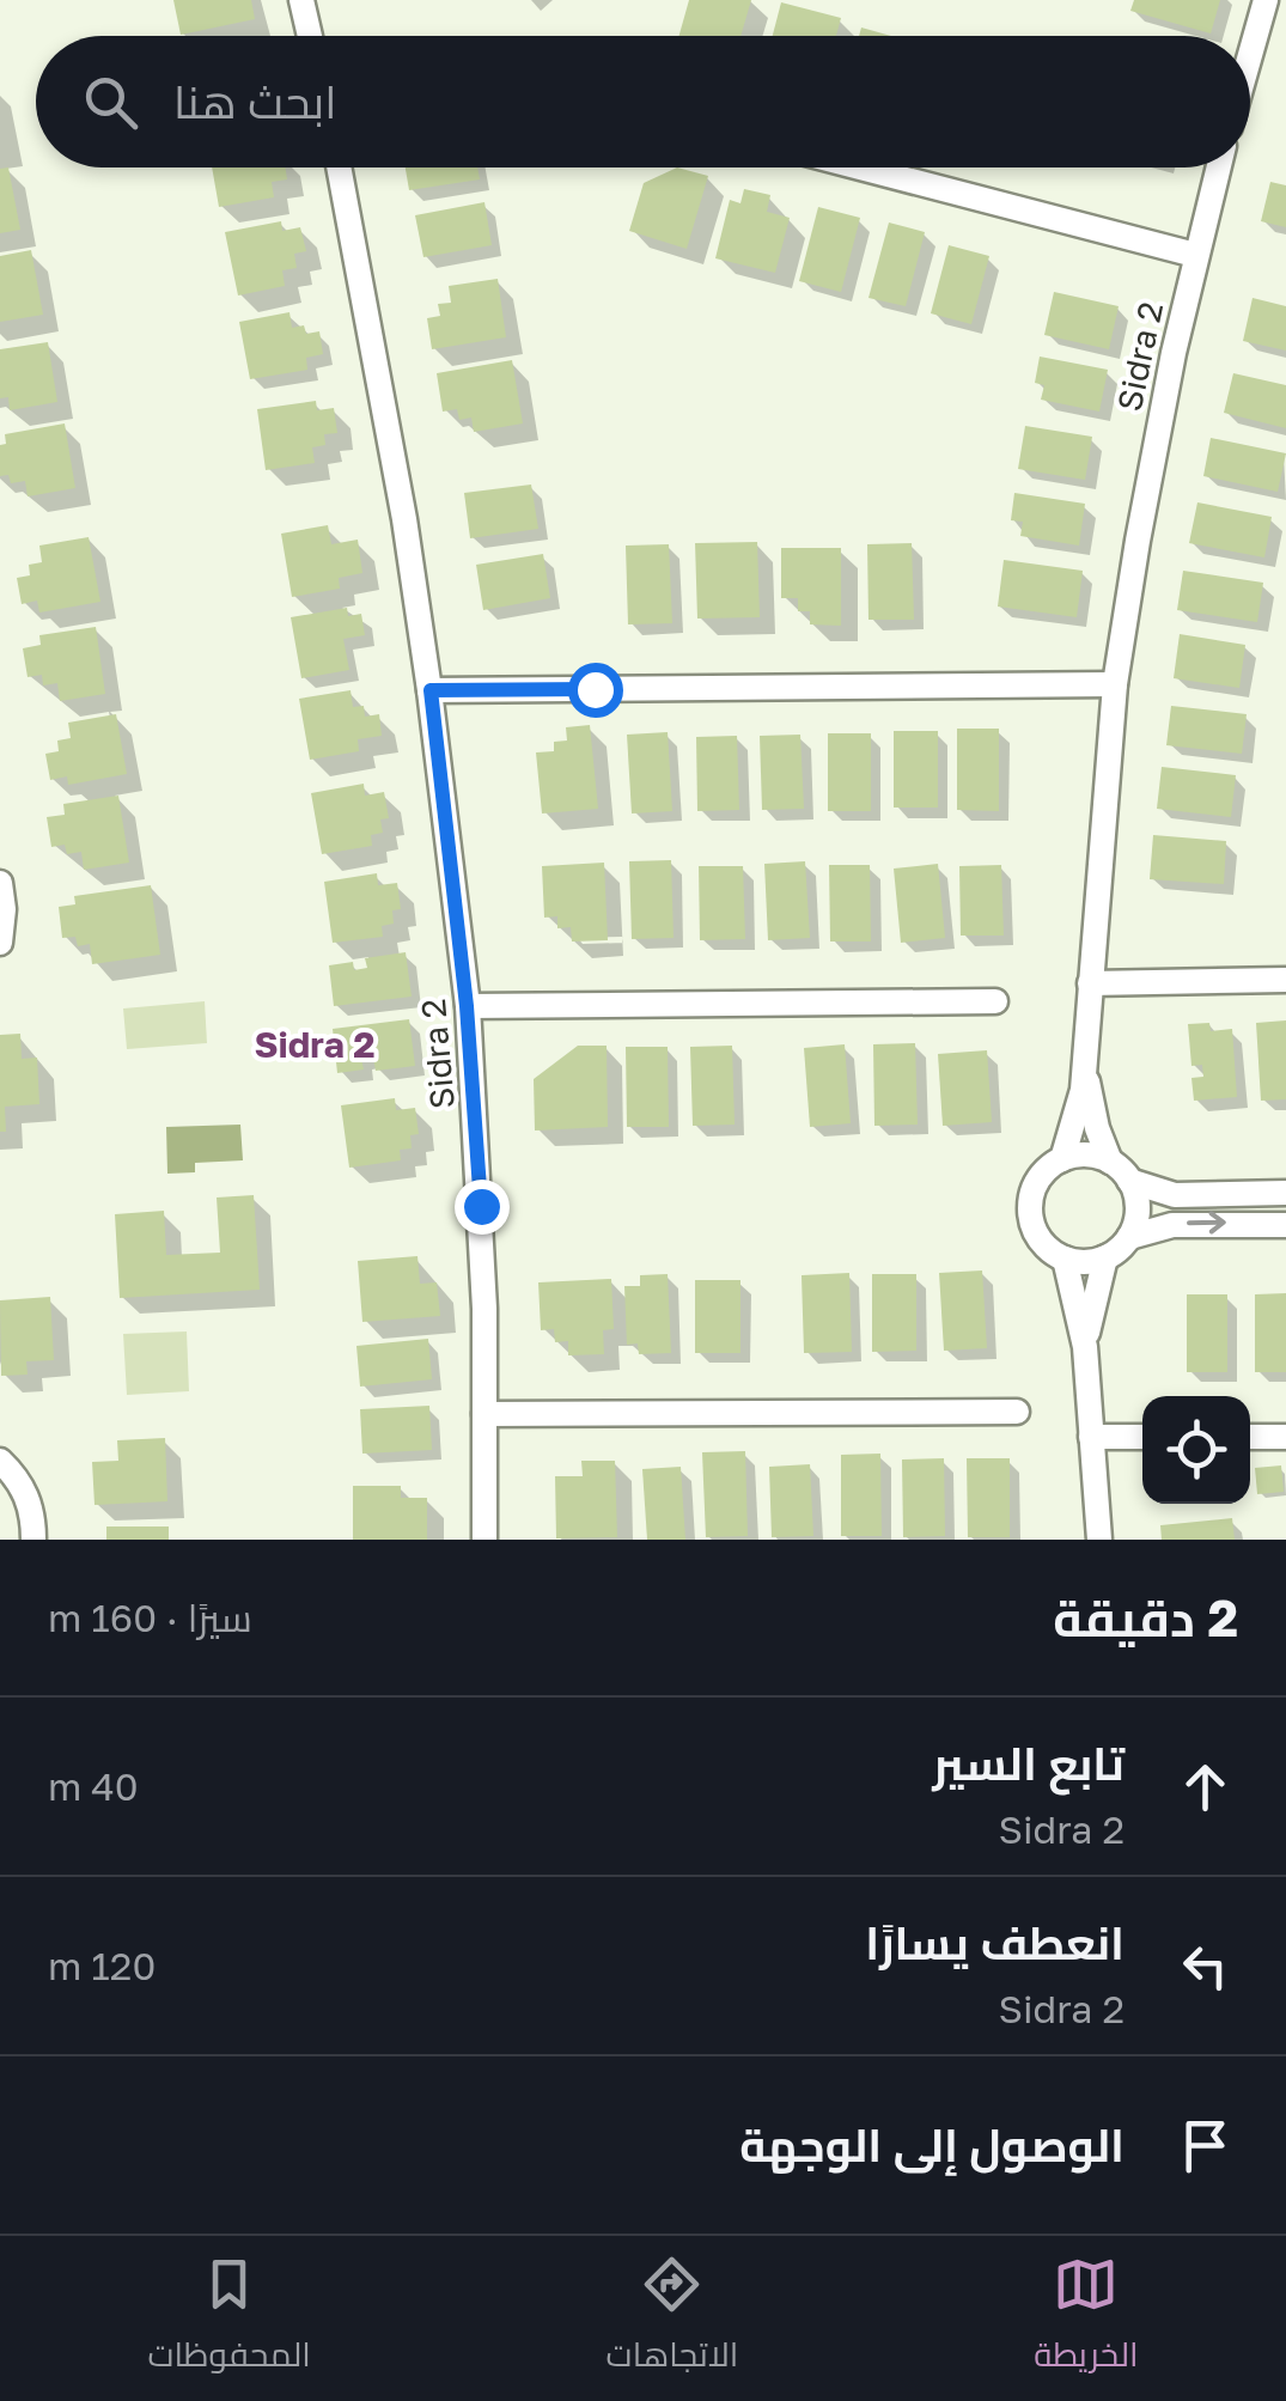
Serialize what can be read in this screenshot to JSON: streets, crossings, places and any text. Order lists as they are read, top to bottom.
{
  "streets": {
    "street": ["Sidra 2"]
  },
  "districts": ["Sidra 2"],
  "page": {
    "search": "ابحث هنا",
    "heading": ["2 دقيقة", "سيرًا · 160 m"],
    "list": [
      ["تابع السير", "Sidra 2", "40 m"],
      ["انعطف يسارًا", "Sidra 2", "120 m"],
      "الوصول إلى الوجهة"
    ],
    "nav": ["الخريطة", "الاتجاهات", "المحفوظات"]
  }
}
